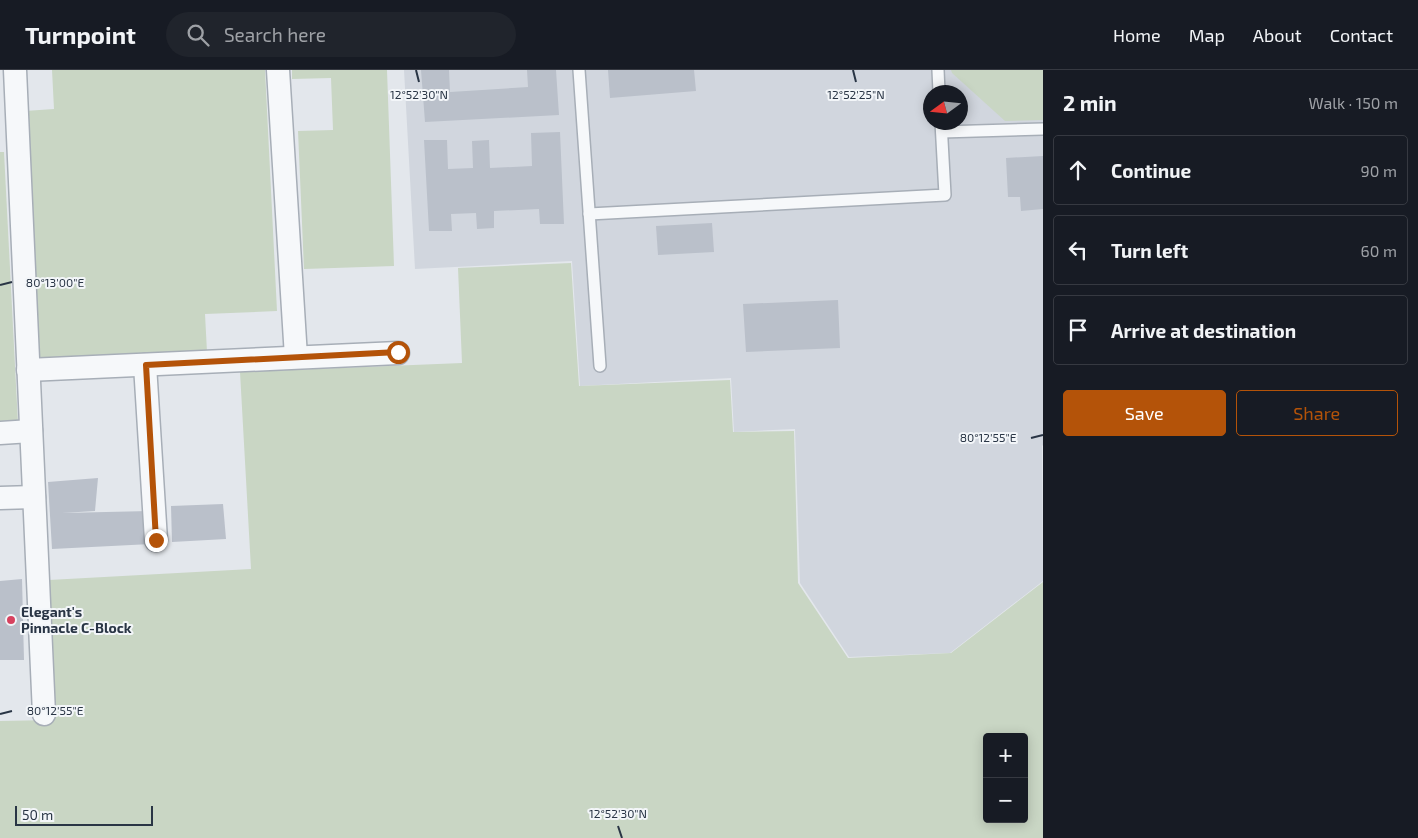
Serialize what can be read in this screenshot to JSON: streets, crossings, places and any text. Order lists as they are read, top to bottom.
{
  "places": ["Elegant's Pinnacle C-Block"],
  "scale_bar": "50 m",
  "north": "left",
  "page": {
    "header": "Turnpoint",
    "search": "Search here",
    "nav": [
      "Home",
      "Map",
      "About",
      "Contact"
    ],
    "heading": ["2 min", "Walk · 150 m"],
    "list": [
      ["Continue", "90 m"],
      ["Turn left", "60 m"],
      "Arrive at destination"
    ],
    "buttons": ["Save", "Share"],
    "map_buttons": ["+", "−"],
    "scale": "50 m"
  },
  "coordinates": [
    "12°52'30\"N",
    "12°52'25\"N",
    "80°13'00\"E",
    "80°12'55\"E"
  ]
}
